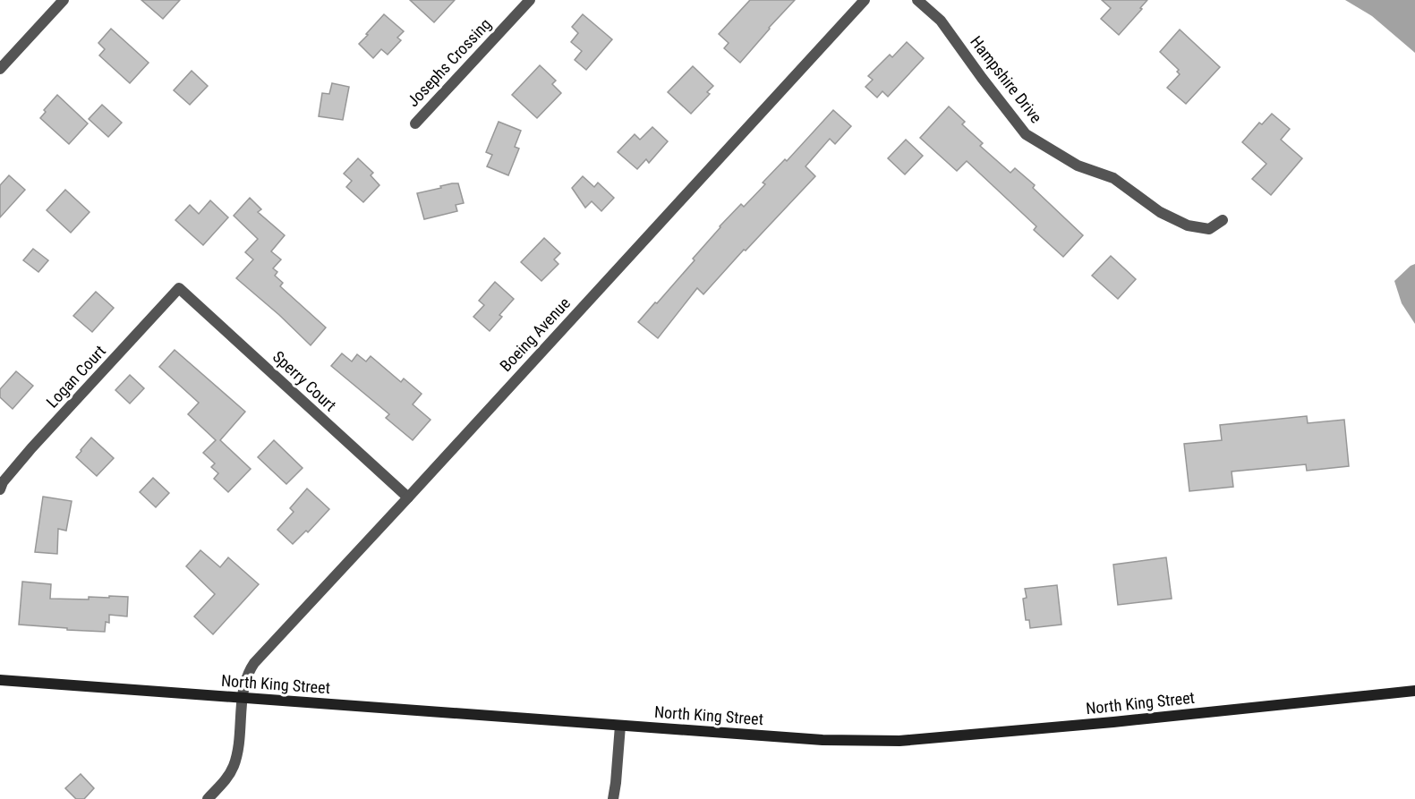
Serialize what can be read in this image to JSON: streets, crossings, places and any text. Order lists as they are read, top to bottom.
{
  "streets": {
    "main road": ["North King Street"],
    "street": [
      "Josephs Crossing",
      "Hampshire Drive",
      "Boeing Avenue",
      "Logan Court",
      "Sperry Court"
    ]
  },
  "crossings": [
    ["Boeing Avenue", "Sperry Court"],
    ["Boeing Avenue", "North King Street"],
    ["Logan Court", "Sperry Court"]
  ]
}
